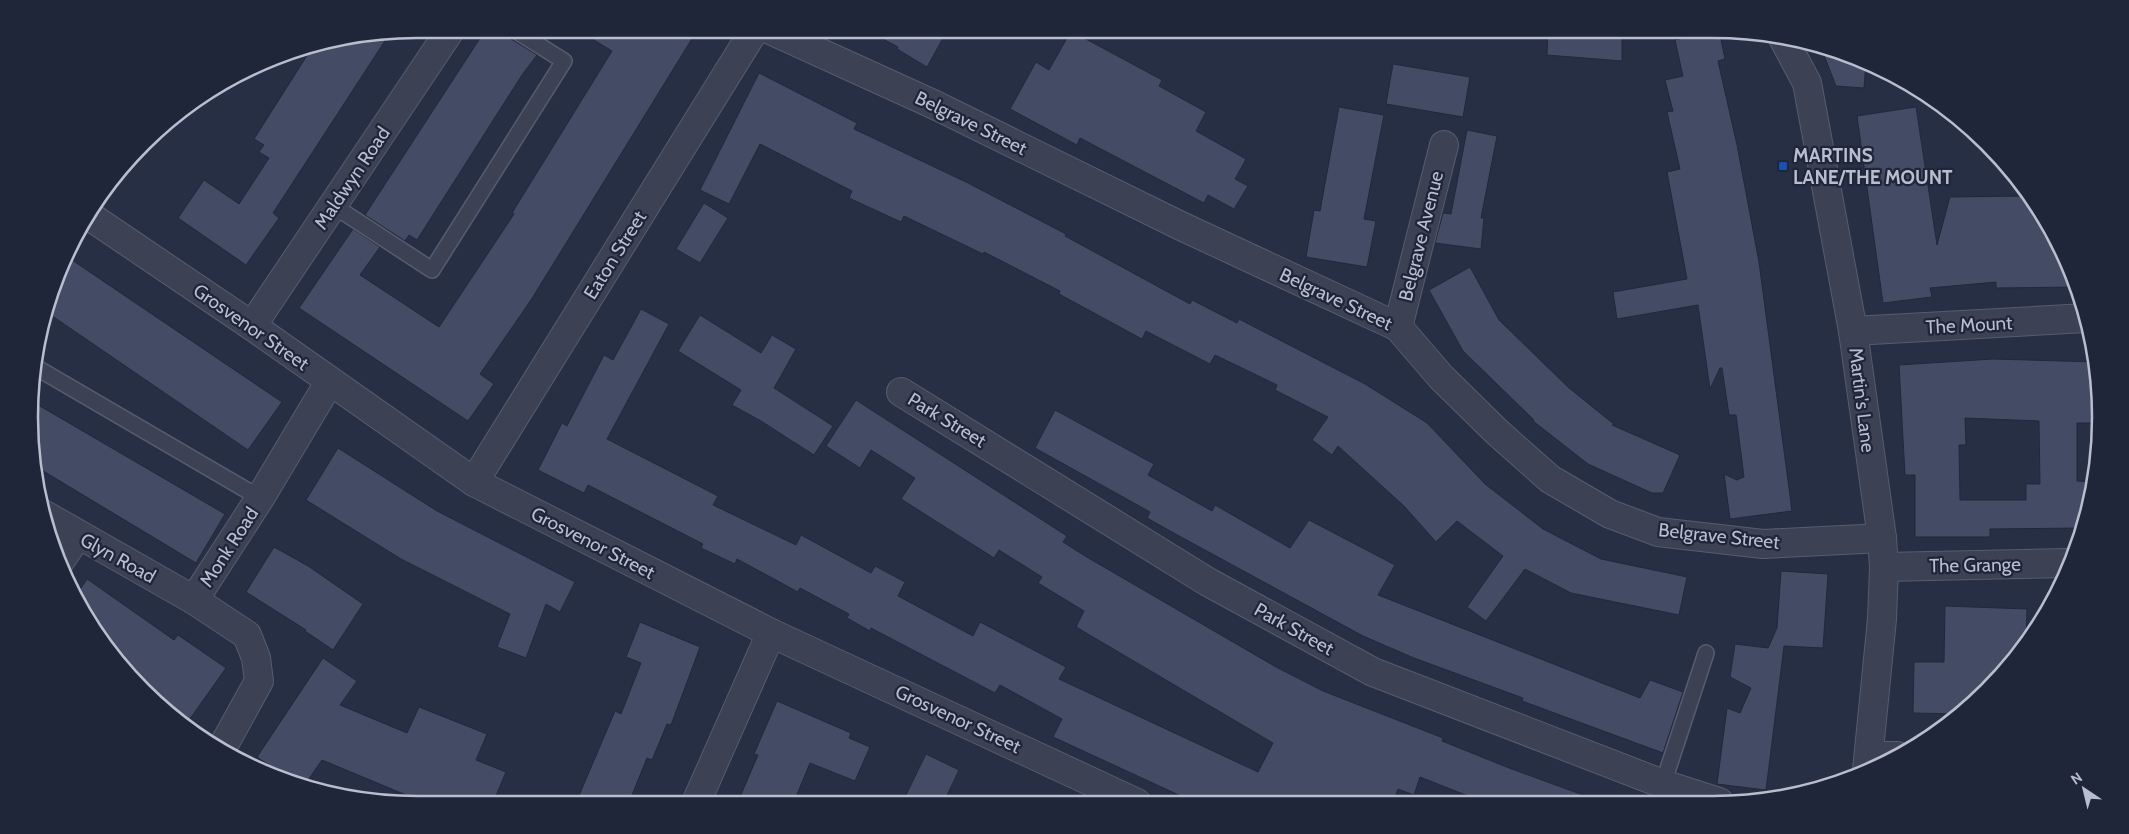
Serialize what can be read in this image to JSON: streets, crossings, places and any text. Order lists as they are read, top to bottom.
{
  "streets": {
    "street": [
      "Belgrave Street",
      "Maldwyn Road",
      "Belgrave Avenue",
      "Eaton Street",
      "The Mount",
      "Grosvenor Street",
      "Martin's Lane",
      "Park Street",
      "Monk Road",
      "Glyn Road",
      "The Grange"
    ]
  },
  "crossings": [
    ["Belgrave Street", "Belgrave Avenue"],
    ["Belgrave Street", "Martin's Lane"],
    ["Maldwyn Road", "Grosvenor Street"],
    ["Eaton Street", "Grosvenor Street"],
    ["The Mount", "Martin's Lane"],
    ["Grosvenor Street", "Monk Road"],
    ["Martin's Lane", "The Grange"],
    ["Monk Road", "Glyn Road"]
  ],
  "places": {
    "transit": ["MARTINS LANE/THE MOUNT"]
  },
  "north": "top left"
}
